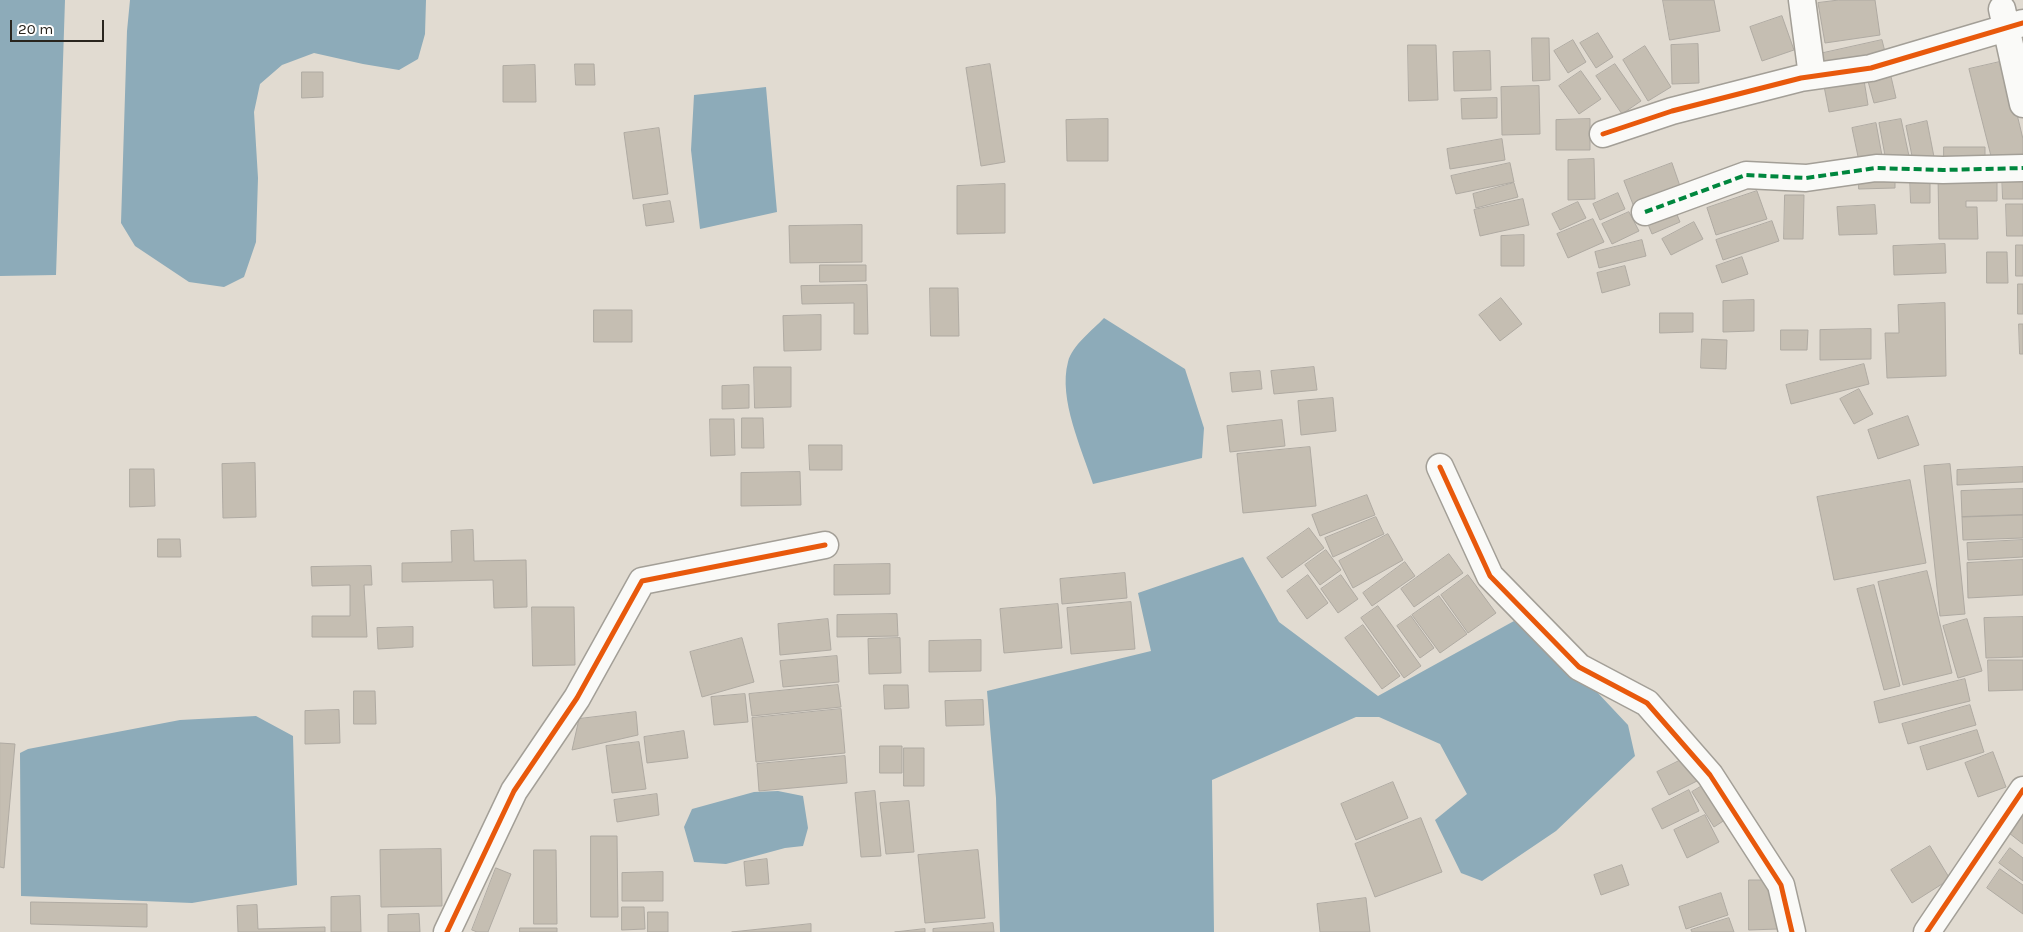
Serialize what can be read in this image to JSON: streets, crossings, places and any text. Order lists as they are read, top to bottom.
{
  "scale_bar": "20 m"
}
